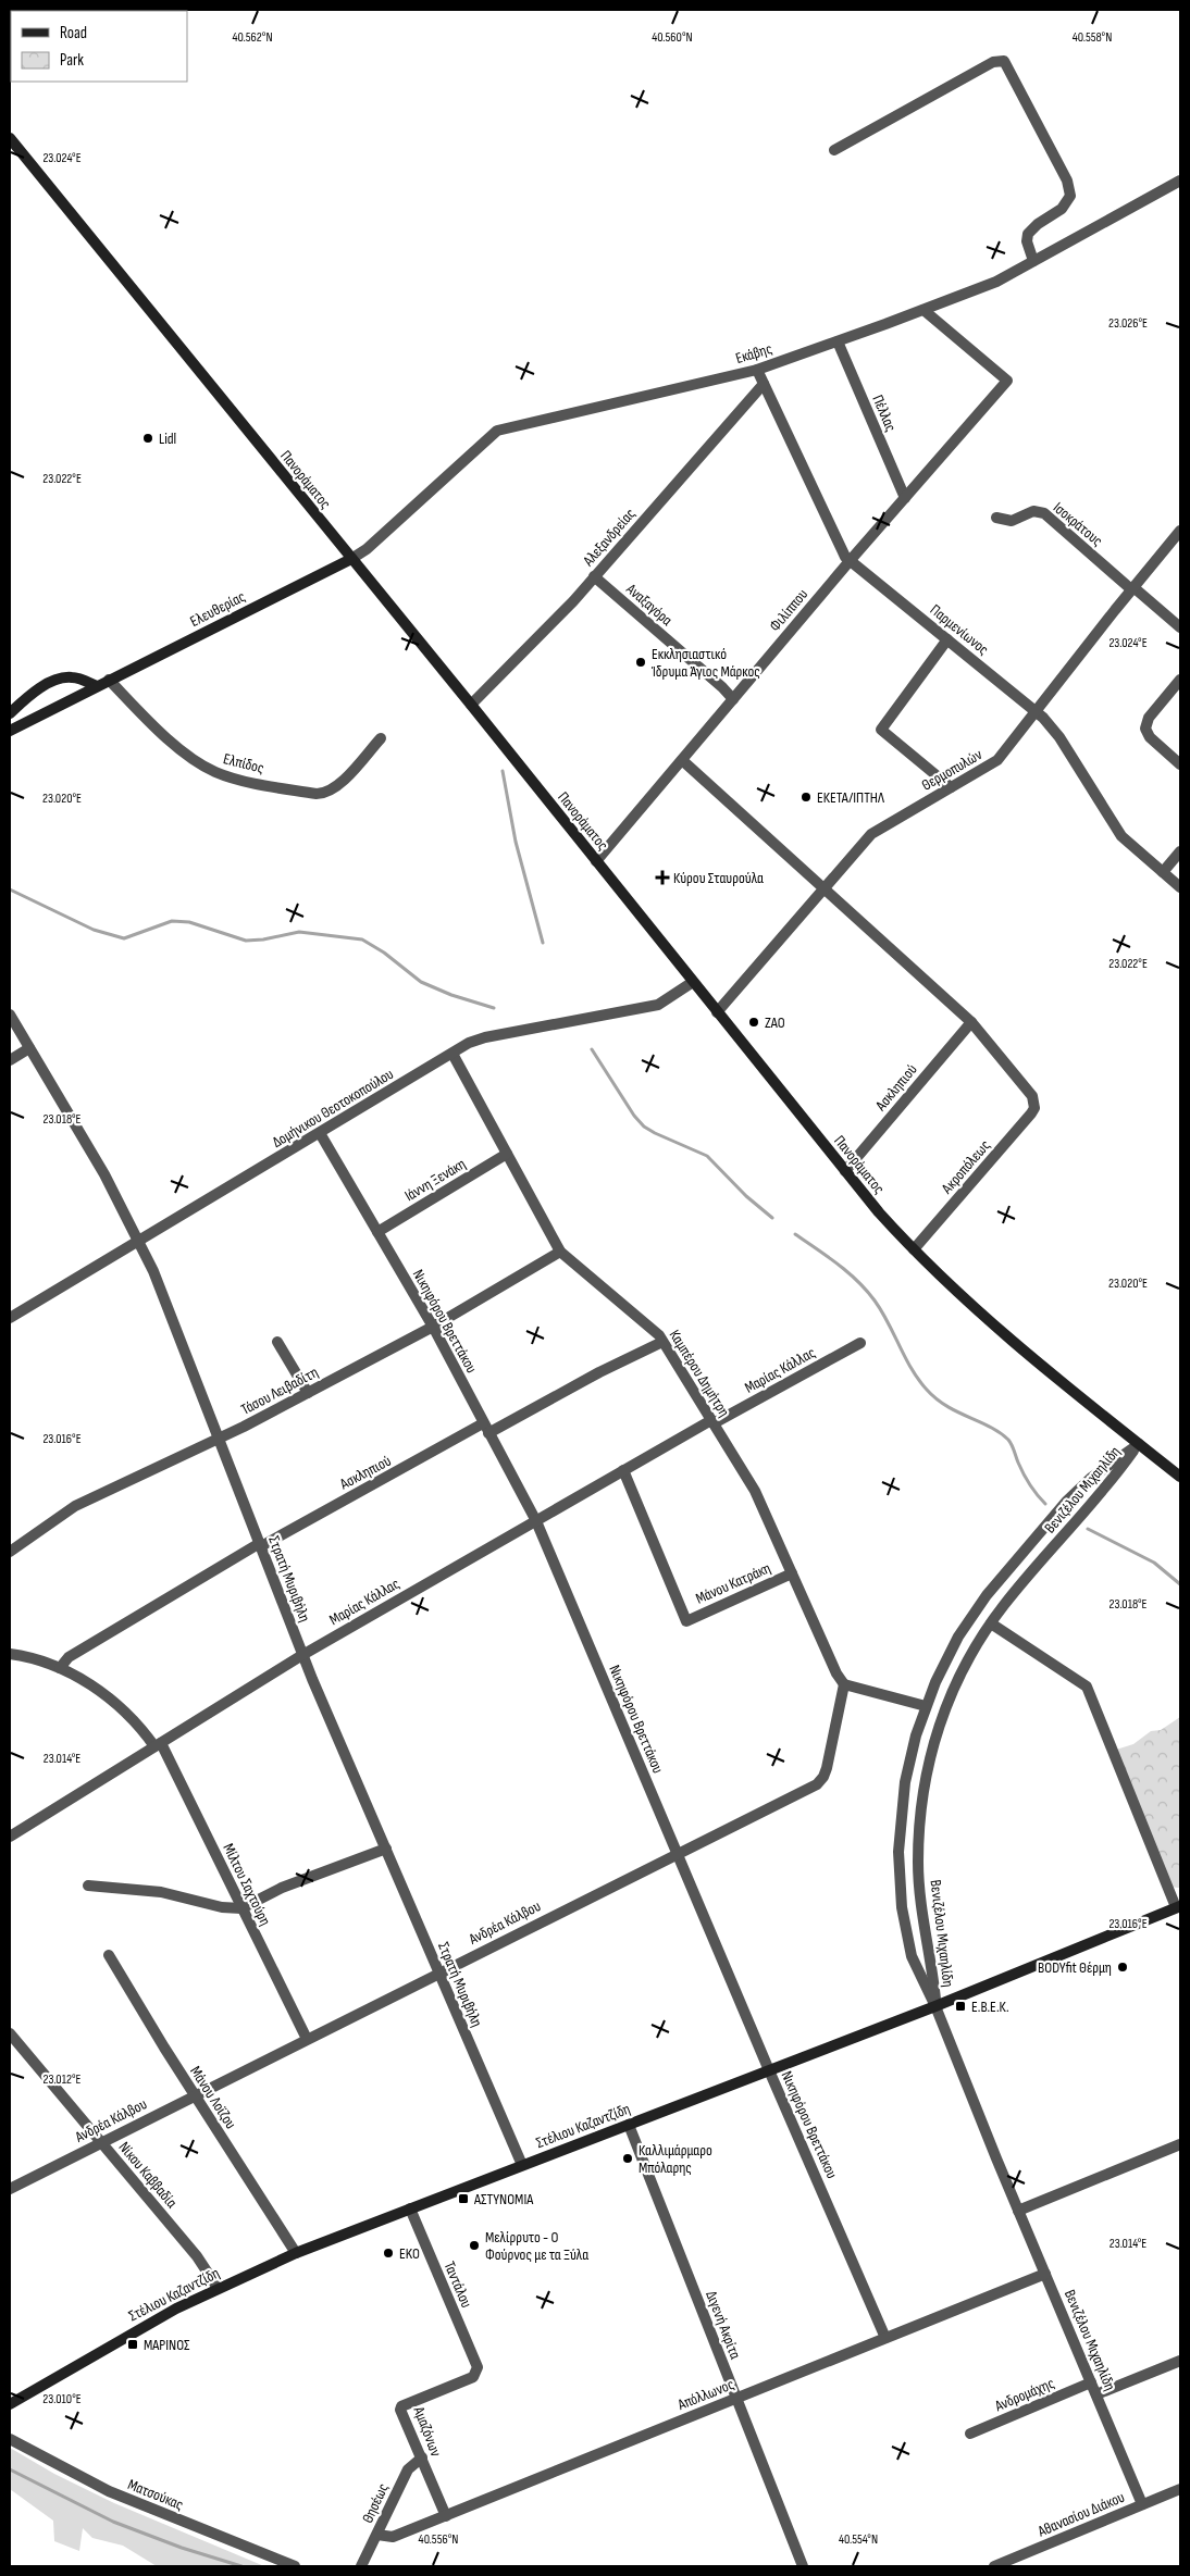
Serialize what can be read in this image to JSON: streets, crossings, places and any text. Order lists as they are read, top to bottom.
{
  "streets": {
    "main road": ["Πανοράματος", "Ελευθερίας", "Στέλιου Καζαντζίδη"],
    "street": [
      "Εκάβης",
      "Πέλλας",
      "Ισοκράτους",
      "Αλεξανδρείας",
      "Αναξαγόρα",
      "Φιλίππου",
      "Παρμενίωνος",
      "Ελπίδος",
      "Θερμοπυλών",
      "Ασκληπιού",
      "Δομήνικου Θεοτοκοπούλου",
      "Ακροπόλεως",
      "Ιάννη Ξενάκη",
      "Νικηφόρου Βρεττάκου",
      "Μαρίας Κάλλας",
      "Καμπέρου Δημήτρη",
      "Τάσου Λειβαδίτη",
      "Βενιζέλου Μιχαηλίδη",
      "Στρατή Μυριβήλη",
      "Μάνου Κατράκη",
      "Μίλτου Σαχτούρη",
      "Ανδρέα Κάλβου",
      "Μάνου Λοϊζου",
      "Νίκου Καββαδία",
      "Ταντάλου",
      "Διγενή Ακρίτα",
      "Απόλλωνος",
      "Ανδρομάχης",
      "Αμαζόνων",
      "Ματσούκας",
      "Θησέως",
      "Αθανασίου Διάκου"
    ]
  },
  "crossings": [
    ["Εκάβης", "Πέλλας"],
    ["Εκάβης", "Πανοράματος"],
    ["Εκάβης", "Ελευθερίας"],
    ["Εκάβης", "Φιλίππου"],
    ["Εκάβης", "Παρμενίωνος"],
    ["Πέλλας", "Φιλίππου"],
    ["Πανοράματος", "Αλεξανδρείας"],
    ["Πανοράματος", "Ελευθερίας"],
    ["Πανοράματος", "Φιλίππου"],
    ["Πανοράματος", "Θερμοπυλών"],
    ["Πανοράματος", "Ασκληπιού"],
    ["Πανοράματος", "Δομήνικου Θεοτοκοπούλου"],
    ["Πανοράματος", "Ακροπόλεως"],
    ["Πανοράματος", "Βενιζέλου Μιχαηλίδη"],
    ["Ισοκράτους", "Θερμοπυλών"],
    ["Αλεξανδρείας", "Αναξαγόρα"],
    ["Αλεξανδρείας", "Παρμενίωνος"],
    ["Αναξαγόρα", "Φιλίππου"],
    ["Ελευθερίας", "Ελπίδος"],
    ["Φιλίππου", "Παρμενίωνος"],
    ["Παρμενίωνος", "Θερμοπυλών"],
    ["Ασκληπιού", "Ακροπόλεως"],
    ["Ασκληπιού", "Νικηφόρου Βρεττάκου"],
    ["Ασκληπιού", "Καμπέρου Δημήτρη"],
    ["Ασκληπιού", "Στρατή Μυριβήλη"],
    ["Ασκληπιού", "Μίλτου Σαχτούρη"],
    ["Δομήνικου Θεοτοκοπούλου", "Νικηφόρου Βρεττάκου"],
    ["Δομήνικου Θεοτοκοπούλου", "Καμπέρου Δημήτρη"],
    ["Δομήνικου Θεοτοκοπούλου", "Στρατή Μυριβήλη"],
    ["Ιάννη Ξενάκη", "Νικηφόρου Βρεττάκου"],
    ["Ιάννη Ξενάκη", "Καμπέρου Δημήτρη"],
    ["Νικηφόρου Βρεττάκου", "Μαρίας Κάλλας"],
    ["Νικηφόρου Βρεττάκου", "Τάσου Λειβαδίτη"],
    ["Νικηφόρου Βρεττάκου", "Ανδρέα Κάλβου"],
    ["Νικηφόρου Βρεττάκου", "Στέλιου Καζαντζίδη"],
    ["Νικηφόρου Βρεττάκου", "Απόλλωνος"],
    ["Μαρίας Κάλλας", "Καμπέρου Δημήτρη"],
    ["Μαρίας Κάλλας", "Στρατή Μυριβήλη"],
    ["Μαρίας Κάλλας", "Μάνου Κατράκη"],
    ["Μαρίας Κάλλας", "Μίλτου Σαχτούρη"],
    ["Καμπέρου Δημήτρη", "Τάσου Λειβαδίτη"],
    ["Καμπέρου Δημήτρη", "Μάνου Κατράκη"],
    ["Καμπέρου Δημήτρη", "Ανδρέα Κάλβου"],
    ["Τάσου Λειβαδίτη", "Στρατή Μυριβήλη"],
    ["Βενιζέλου Μιχαηλίδη", "Στέλιου Καζαντζίδη"],
    ["Βενιζέλου Μιχαηλίδη", "Απόλλωνος"],
    ["Βενιζέλου Μιχαηλίδη", "Ανδρομάχης"],
    ["Βενιζέλου Μιχαηλίδη", "Αθανασίου Διάκου"],
    ["Στρατή Μυριβήλη", "Ανδρέα Κάλβου"],
    ["Στρατή Μυριβήλη", "Στέλιου Καζαντζίδη"],
    ["Μίλτου Σαχτούρη", "Ανδρέα Κάλβου"],
    ["Ανδρέα Κάλβου", "Μάνου Λοϊζου"],
    ["Ανδρέα Κάλβου", "Νίκου Καββαδία"],
    ["Μάνου Λοϊζου", "Στέλιου Καζαντζίδη"],
    ["Στέλιου Καζαντζίδη", "Νίκου Καββαδία"],
    ["Στέλιου Καζαντζίδη", "Ταντάλου"],
    ["Στέλιου Καζαντζίδη", "Διγενή Ακρίτα"],
    ["Ταντάλου", "Αμαζόνων"],
    ["Διγενή Ακρίτα", "Απόλλωνος"],
    ["Απόλλωνος", "Αμαζόνων"],
    ["Απόλλωνος", "Θησέως"],
    ["Αμαζόνων", "Θησέως"]
  ],
  "places": {
    "other": [
      "Lidl",
      "Εκκλησιαστικό Ίδρυμα Άγιος Μάρκος",
      "ΕΚΕΤΑ/ΙΠΤΗΛ",
      "ZAO",
      "BODYfit Θέρμη",
      "Καλλιμάρμαρο Μπόλαρης",
      "Μελίρρυτο - Ο Φούρνος με τα Ξύλα",
      "EKO"
    ],
    "health": ["Κύρου Σταυρούλα"],
    "transit": ["Ε.Β.Ε.Κ.", "ΑΣΤΥΝΟΜΙΑ", "ΜΑΡΙΝΟΣ"]
  },
  "legend": ["Road", "Park"],
  "coordinates": [
    "40.562°N",
    "40.560°N",
    "40.558°N",
    "23.024°E",
    "23.026°E",
    "23.022°E",
    "23.020°E",
    "23.018°E",
    "23.016°E",
    "23.014°E",
    "23.012°E",
    "23.010°E",
    "40.556°N",
    "40.554°N"
  ]
}
